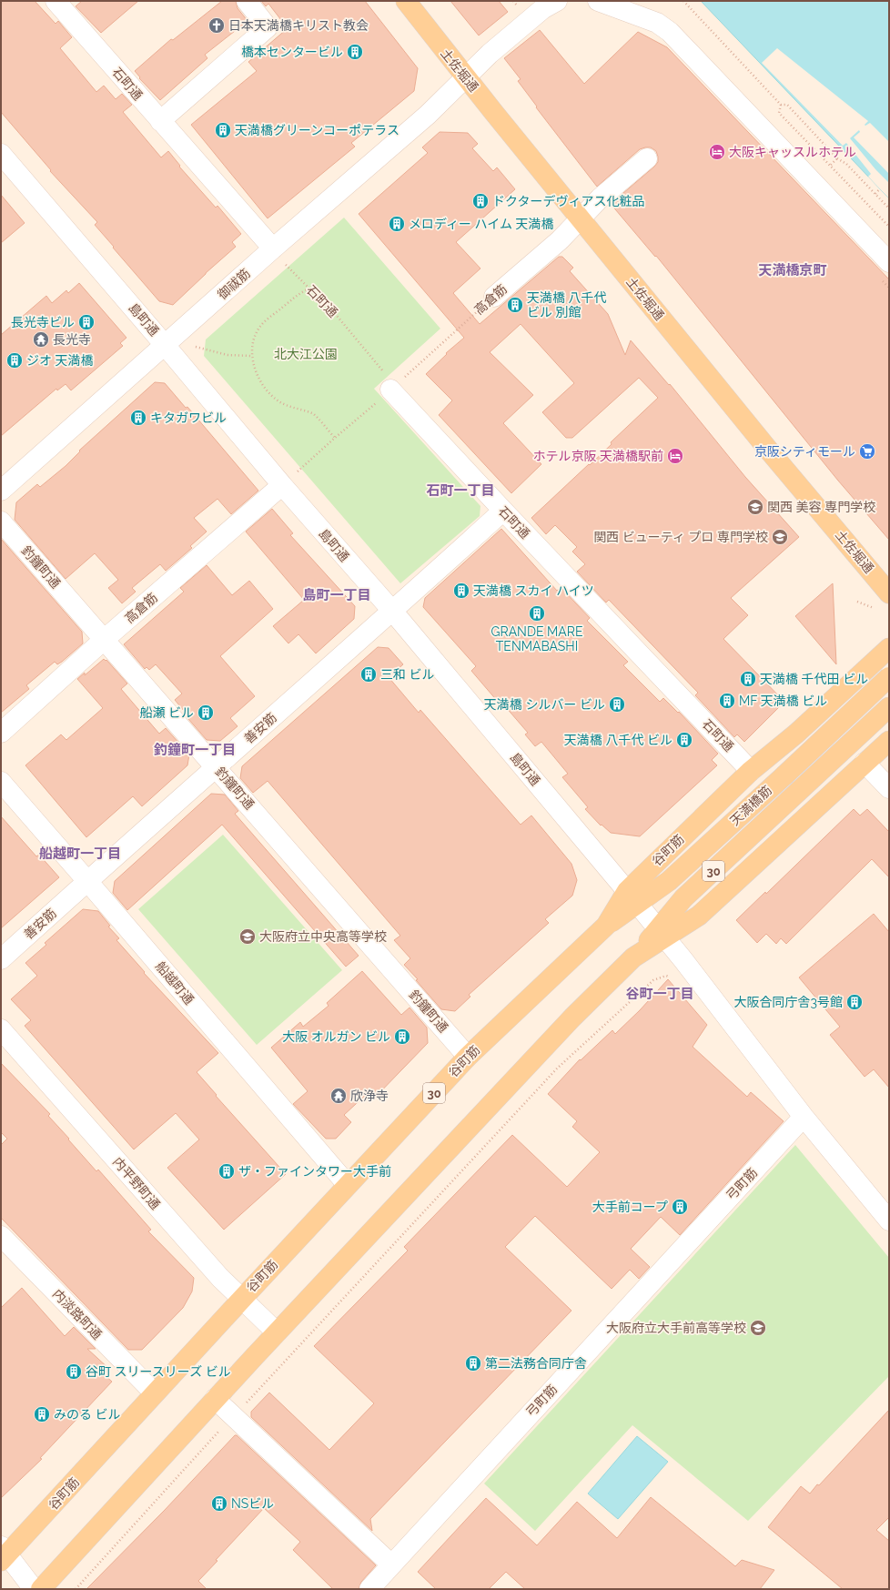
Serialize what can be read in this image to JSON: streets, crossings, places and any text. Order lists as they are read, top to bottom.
{
  "streets": {
    "main road": [
      "土佐堀通",
      "天満橋筋",
      "谷町筋",
      "30"
    ],
    "street": [
      "石町通",
      "御祓筋",
      "高倉筋",
      "島町通",
      "釣鐘町通",
      "善安筋",
      "船越町通",
      "内平野町通",
      "弓町筋",
      "内淡路町通"
    ]
  },
  "crossings": [
    ["土佐堀通", "御祓筋"],
    ["土佐堀通", "高倉筋"],
    ["石町通", "御祓筋"],
    ["石町通", "高倉筋"],
    ["石町通", "善安筋"],
    ["石町通", "谷町筋"],
    ["御祓筋", "島町通"],
    ["高倉筋", "島町通"],
    ["高倉筋", "釣鐘町通"],
    ["島町通", "善安筋"],
    ["島町通", "天満橋筋"],
    ["島町通", "谷町筋"],
    ["島町通", "30"],
    ["島町通", "弓町筋"],
    ["釣鐘町通", "善安筋"],
    ["釣鐘町通", "谷町筋"],
    ["善安筋", "船越町通"],
    ["天満橋筋", "谷町筋"],
    ["天満橋筋", "30"],
    ["谷町筋", "船越町通"],
    ["谷町筋", "内平野町通"],
    ["谷町筋", "内淡路町通"],
    ["30", "内平野町通"]
  ],
  "districts": [
    "天満橋京町",
    "石町一丁目",
    "島町一丁目",
    "釣鐘町一丁目",
    "船越町一丁目",
    "谷町一丁目"
  ],
  "parks": ["北大江公園"],
  "places": {
    "church": ["日本天満橋キリスト教会"],
    "building": [
      "橋本センタービル",
      "天満橋グリーンコーポテラス",
      "ドクターデヴィアス化粧品",
      "メロディー ハイム 天満橋",
      "天満橋 八千代 ビル 別館",
      "長光寺ビル",
      "ジオ 天満橋",
      "キタガワビル",
      "天満橋 スカイ ハイツ",
      "GRANDE MARE TENMABASHI",
      "三和 ビル",
      "天満橋 千代田 ビル",
      "MF 天満橋 ビル",
      "天満橋 シルバー ビル",
      "船瀬 ビル",
      "天満橋 八千代 ビル",
      "大阪合同庁舎3号館",
      "大阪 オルガン ビル",
      "ザ・ファインタワー大手前",
      "大手前コープ",
      "第二法務合同庁舎",
      "谷町 スリースリーズ ビル",
      "みのる ビル",
      "NSビル"
    ],
    "hotel": ["大阪キャッスルホテル", "ホテル京阪 天満橋駅前"],
    "temple": ["長光寺", "欣浄寺"],
    "supermarket": ["京阪シティモール"],
    "school or university": [
      "関西 美容 専門学校",
      "関西 ビューティ プロ 専門学校",
      "大阪府立中央高等学校",
      "大阪府立大手前高等学校"
    ]
  }
}
